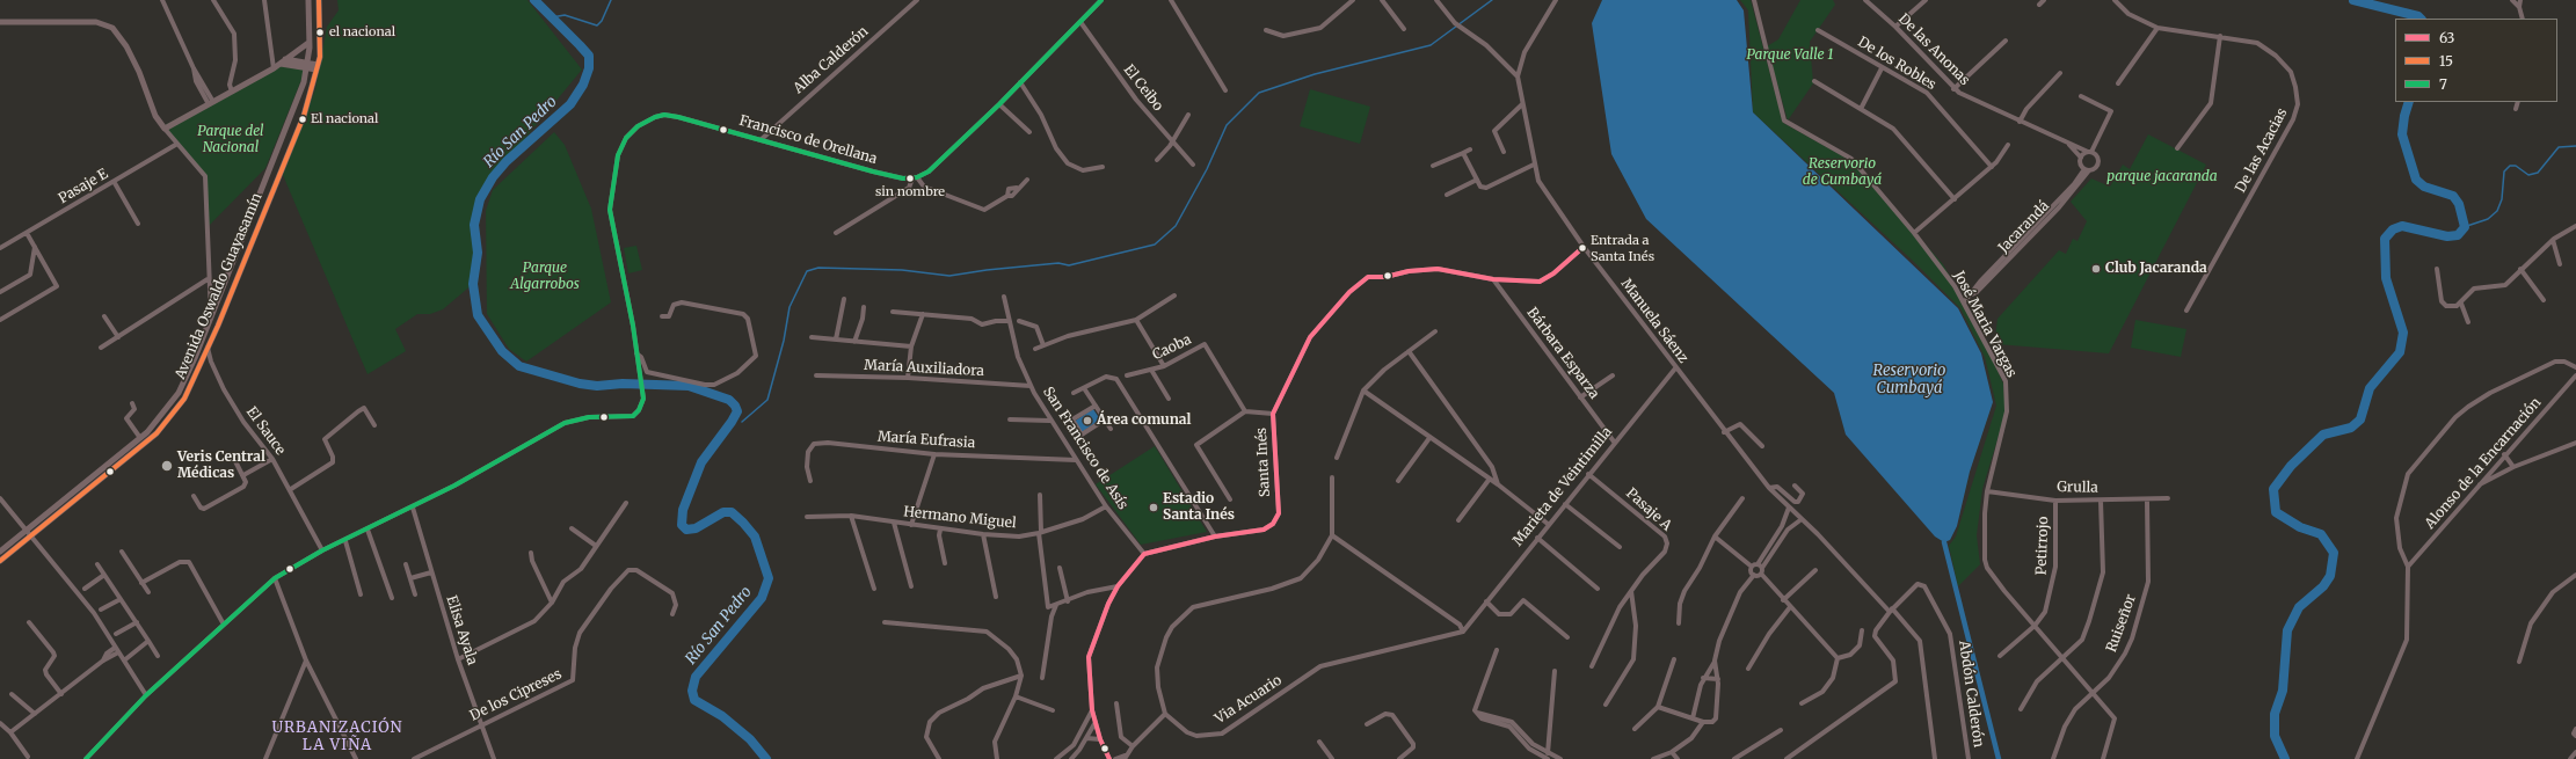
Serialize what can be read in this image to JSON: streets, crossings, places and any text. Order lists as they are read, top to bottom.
{
  "streets": {
    "main road": ["Avenida Oswaldo Guayasamín"],
    "street": [
      "De las Anonas",
      "Alba Calderón",
      "De los Robles",
      "El Ceibo",
      "Francisco de Orellana",
      "De las Acacias",
      "Pasaje E",
      "Jacarandá",
      "Manuela Sáenz",
      "José Maria Vargas",
      "Caoba",
      "Bárbara Esparza",
      "María Auxiliadora",
      "El Sauce",
      "María Eufrasia",
      "San Francisco de Asís",
      "Santa Inés",
      "Alonso de la Encarnación",
      "Marieta de Veintimilla",
      "Grulla",
      "Pasaje A",
      "Hermano Miguel",
      "Petirrojo",
      "Ruiseñor",
      "Elisa Ayala",
      "Abdón Calderón",
      "De los Cipreses",
      "Via Acuario"
    ]
  },
  "crossings": [
    ["De las Anonas", "Jacarandá"],
    ["Alba Calderón", "Francisco de Orellana"],
    ["Francisco de Orellana", "Elisa Ayala"],
    ["Jacarandá", "José Maria Vargas"],
    ["Avenida Oswaldo Guayasamín", "El Sauce"],
    ["Manuela Sáenz", "Santa Inés"],
    ["Manuela Sáenz", "Marieta de Veintimilla"],
    ["Manuela Sáenz", "Abdón Calderón"],
    ["José Maria Vargas", "Grulla"],
    ["José Maria Vargas", "Petirrojo"],
    ["José Maria Vargas", "Ruiseñor"],
    ["Bárbara Esparza", "Santa Inés"],
    ["Bárbara Esparza", "Marieta de Veintimilla"],
    ["María Auxiliadora", "San Francisco de Asís"],
    ["María Eufrasia", "San Francisco de Asís"],
    ["San Francisco de Asís", "Santa Inés"],
    ["San Francisco de Asís", "Hermano Miguel"],
    ["Marieta de Veintimilla", "Pasaje A"],
    ["Marieta de Veintimilla", "Via Acuario"],
    ["Grulla", "Petirrojo"],
    ["Grulla", "Ruiseñor"],
    ["Elisa Ayala", "De los Cipreses"]
  ],
  "districts": ["URBANIZACIÓN LA VIÑA"],
  "water": ["Río San Pedro", "Reservorio Cumbayá"],
  "parks": [
    "Parque Valle 1",
    "Parque del Nacional",
    "Reservorio de Cumbayá",
    "parque jacaranda",
    "Parque Algarrobos"
  ],
  "places": [
    "el nacional",
    "El nacional",
    "sin nombre",
    "Entrada a Santa Inés",
    "Club Jacaranda",
    "Área comunal",
    "Veris Central Médicas",
    "Estadio Santa Inés"
  ],
  "lines": ["transit line 15", "transit line 7", "transit line 63"],
  "legend": ["63", "15", "7"]
}
